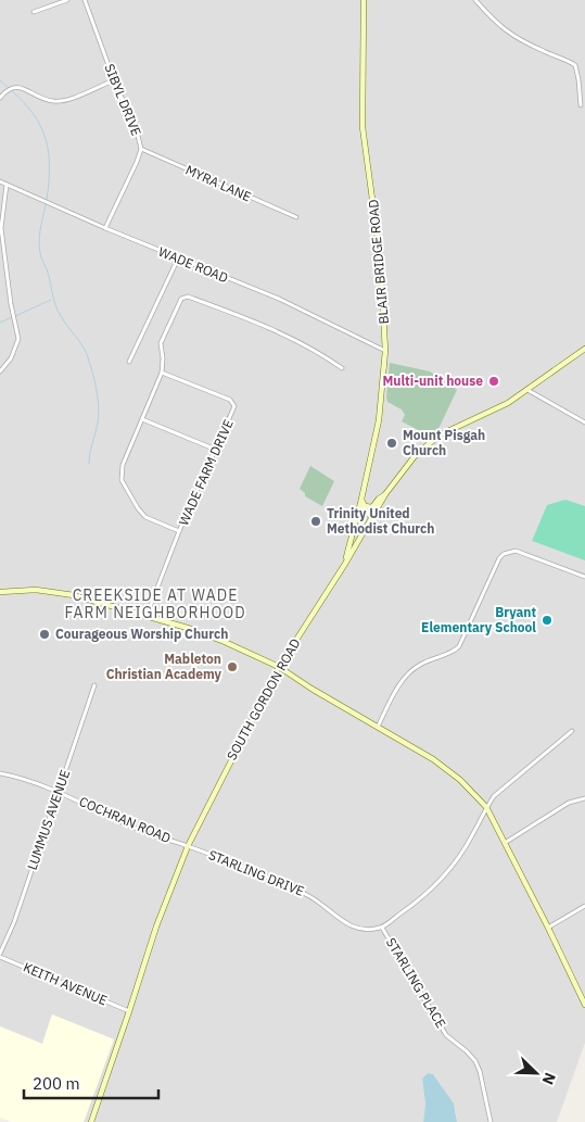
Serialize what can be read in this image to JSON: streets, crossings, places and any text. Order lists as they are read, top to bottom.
{
  "streets": {
    "street": [
      "SIBYL DRIVE",
      "MYRA LANE",
      "BLAIR BRIDGE ROAD",
      "WADE ROAD",
      "WADE FARM DRIVE",
      "SOUTH GORDON ROAD",
      "LUMMUS AVENUE",
      "COCHRAN ROAD",
      "STARLING DRIVE",
      "STARLING PLACE",
      "KEITH AVENUE"
    ]
  },
  "crossings": [
    ["SIBYL DRIVE", "MYRA LANE"],
    ["SIBYL DRIVE", "WADE ROAD"],
    ["BLAIR BRIDGE ROAD", "WADE ROAD"],
    ["BLAIR BRIDGE ROAD", "SOUTH GORDON ROAD"],
    ["SOUTH GORDON ROAD", "COCHRAN ROAD"],
    ["SOUTH GORDON ROAD", "STARLING DRIVE"],
    ["SOUTH GORDON ROAD", "KEITH AVENUE"],
    ["LUMMUS AVENUE", "COCHRAN ROAD"],
    ["LUMMUS AVENUE", "KEITH AVENUE"],
    ["COCHRAN ROAD", "STARLING DRIVE"],
    ["STARLING DRIVE", "STARLING PLACE"]
  ],
  "districts": ["CREEKSIDE AT WADE FARM NEIGHBORHOOD"],
  "places": [
    "Multi-unit house",
    "Mount Pisgah Church",
    "Trinity United Methodist Church",
    "Bryant Elementary School",
    "Courageous Worship Church",
    "Mableton Christian Academy"
  ],
  "scale_bar": "200 m",
  "north": "bottom right"
}
